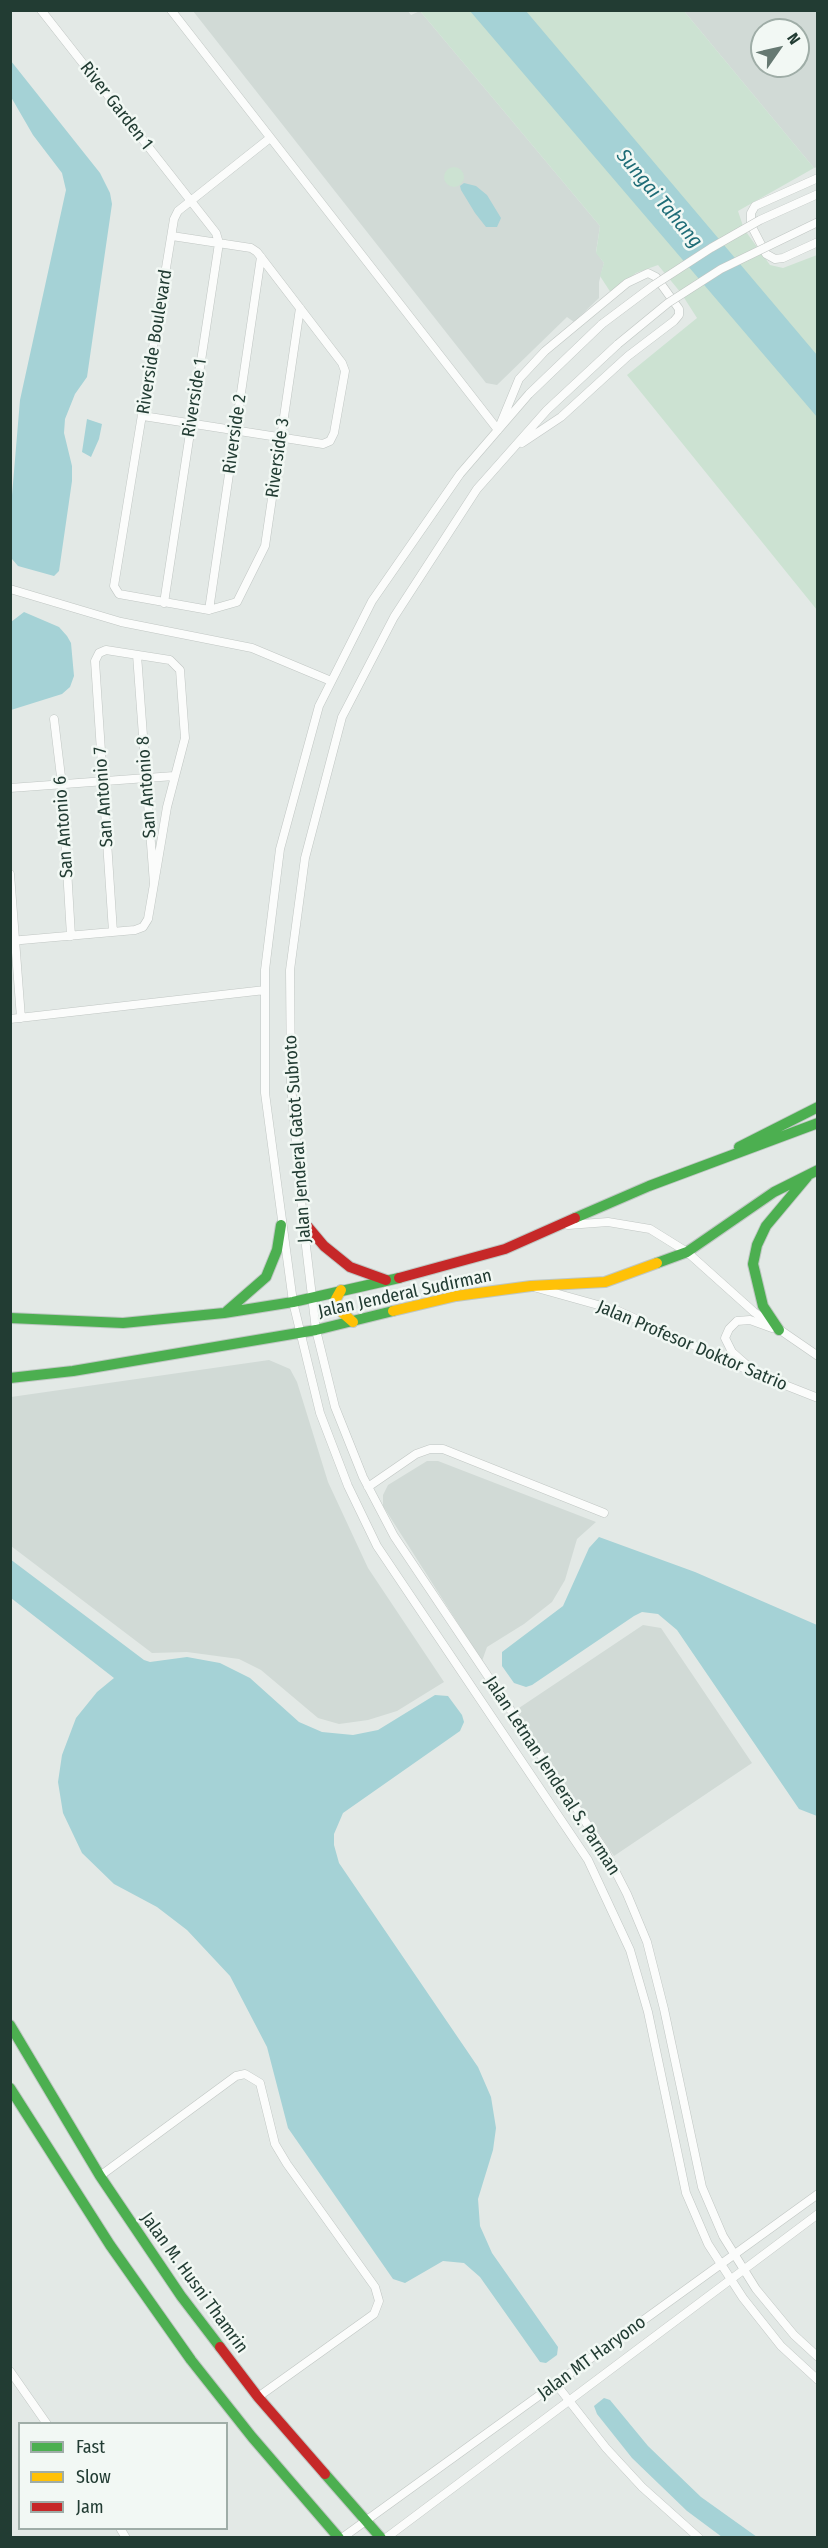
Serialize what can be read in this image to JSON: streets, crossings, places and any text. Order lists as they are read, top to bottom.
{
  "streets": {
    "street": [
      "River Garden 1",
      "Riverside Boulevard",
      "Riverside 1",
      "Riverside 2",
      "Riverside 3",
      "San Antonio 8",
      "San Antonio 7",
      "San Antonio 6",
      "Jalan Jenderal Gatot Subroto",
      "Jalan Jenderal Sudirman",
      "Jalan Profesor Doktor Satrio",
      "Jalan Letnan Jenderal S. Parman",
      "Jalan M. Husni Thamrin",
      "Jalan MT Haryono"
    ]
  },
  "crossings": [
    ["River Garden 1", "Riverside Boulevard"],
    ["Riverside Boulevard", "Riverside 1"],
    ["Riverside 2", "Riverside 3"],
    ["San Antonio 8", "San Antonio 7"],
    ["Jalan Jenderal Gatot Subroto", "Jalan Jenderal Sudirman"],
    ["Jalan Jenderal Gatot Subroto", "Jalan Letnan Jenderal S. Parman"],
    ["Jalan Jenderal Sudirman", "Jalan Profesor Doktor Satrio"],
    ["Jalan Jenderal Sudirman", "Jalan Letnan Jenderal S. Parman"],
    ["Jalan Letnan Jenderal S. Parman", "Jalan MT Haryono"],
    ["Jalan M. Husni Thamrin", "Jalan MT Haryono"]
  ],
  "water": ["Sungai Tahang"],
  "legend": ["Fast", "Slow", "Jam"],
  "north": "top right"
}
